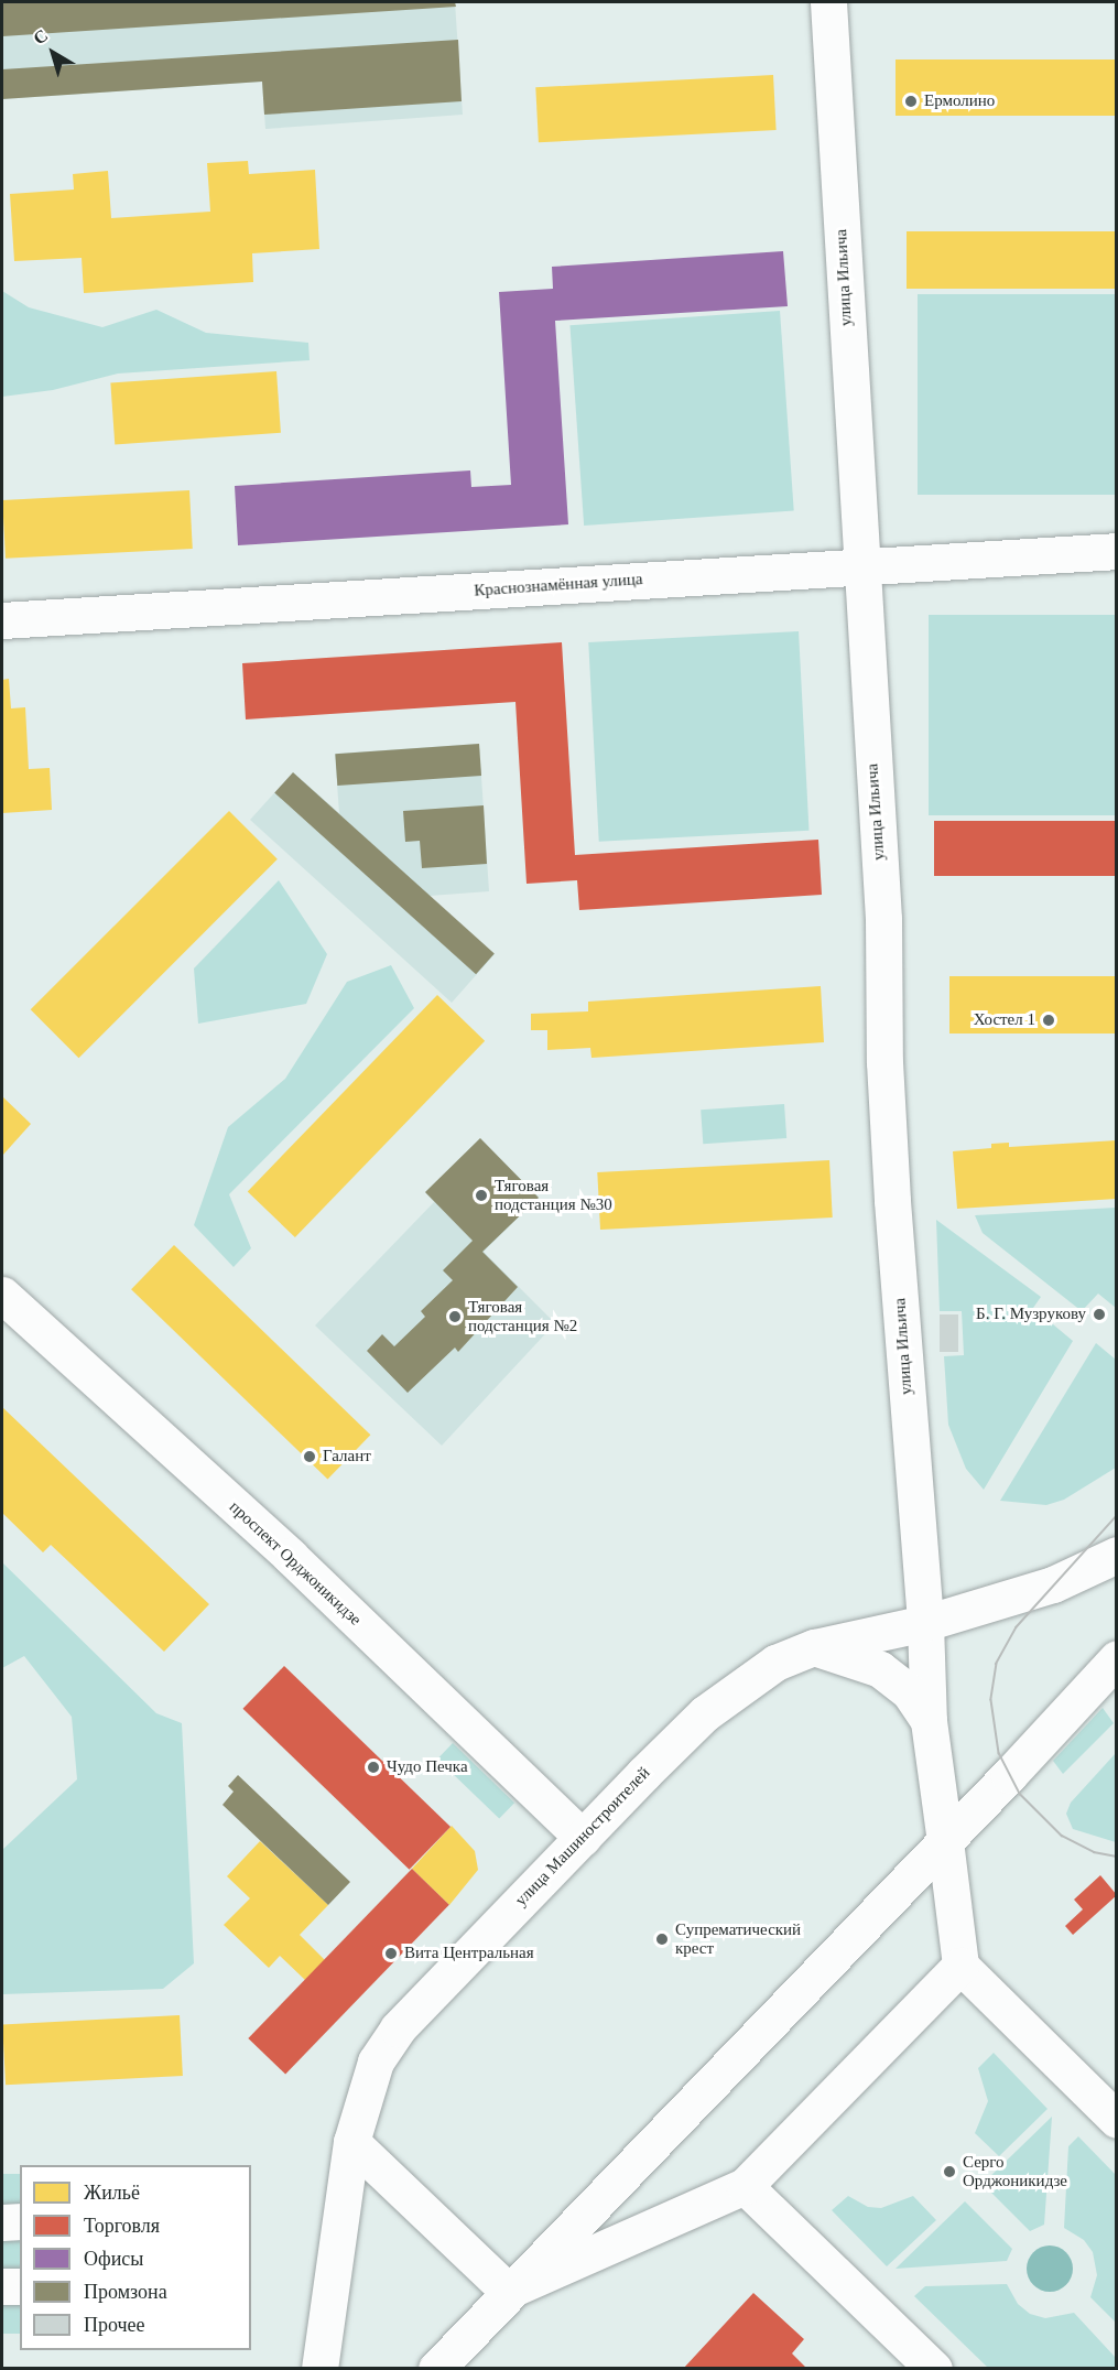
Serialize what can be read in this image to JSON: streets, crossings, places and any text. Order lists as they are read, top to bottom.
{
  "streets": {
    "street": [
      "улица Ильича",
      "Краснознамённая улица",
      "проспект Орджоникидзе",
      "улица Машиностроителей"
    ]
  },
  "crossings": [
    ["улица Ильича", "Краснознамённая улица"],
    ["улица Ильича", "улица Машиностроителей"],
    ["проспект Орджоникидзе", "улица Машиностроителей"]
  ],
  "places": [
    "Ермолино",
    "Хостел 1",
    "Тяговая подстанция №30",
    "Б. Г. Музрукову",
    "Тяговая подстанция №2",
    "Галант",
    "Чудо Печка",
    "Супрематический крест",
    "Вита Центральная",
    "Серго Орджоникидзе"
  ],
  "legend": [
    "Жильё",
    "Торговля",
    "Офисы",
    "Промзона",
    "Прочее"
  ],
  "north": "top left"
}
